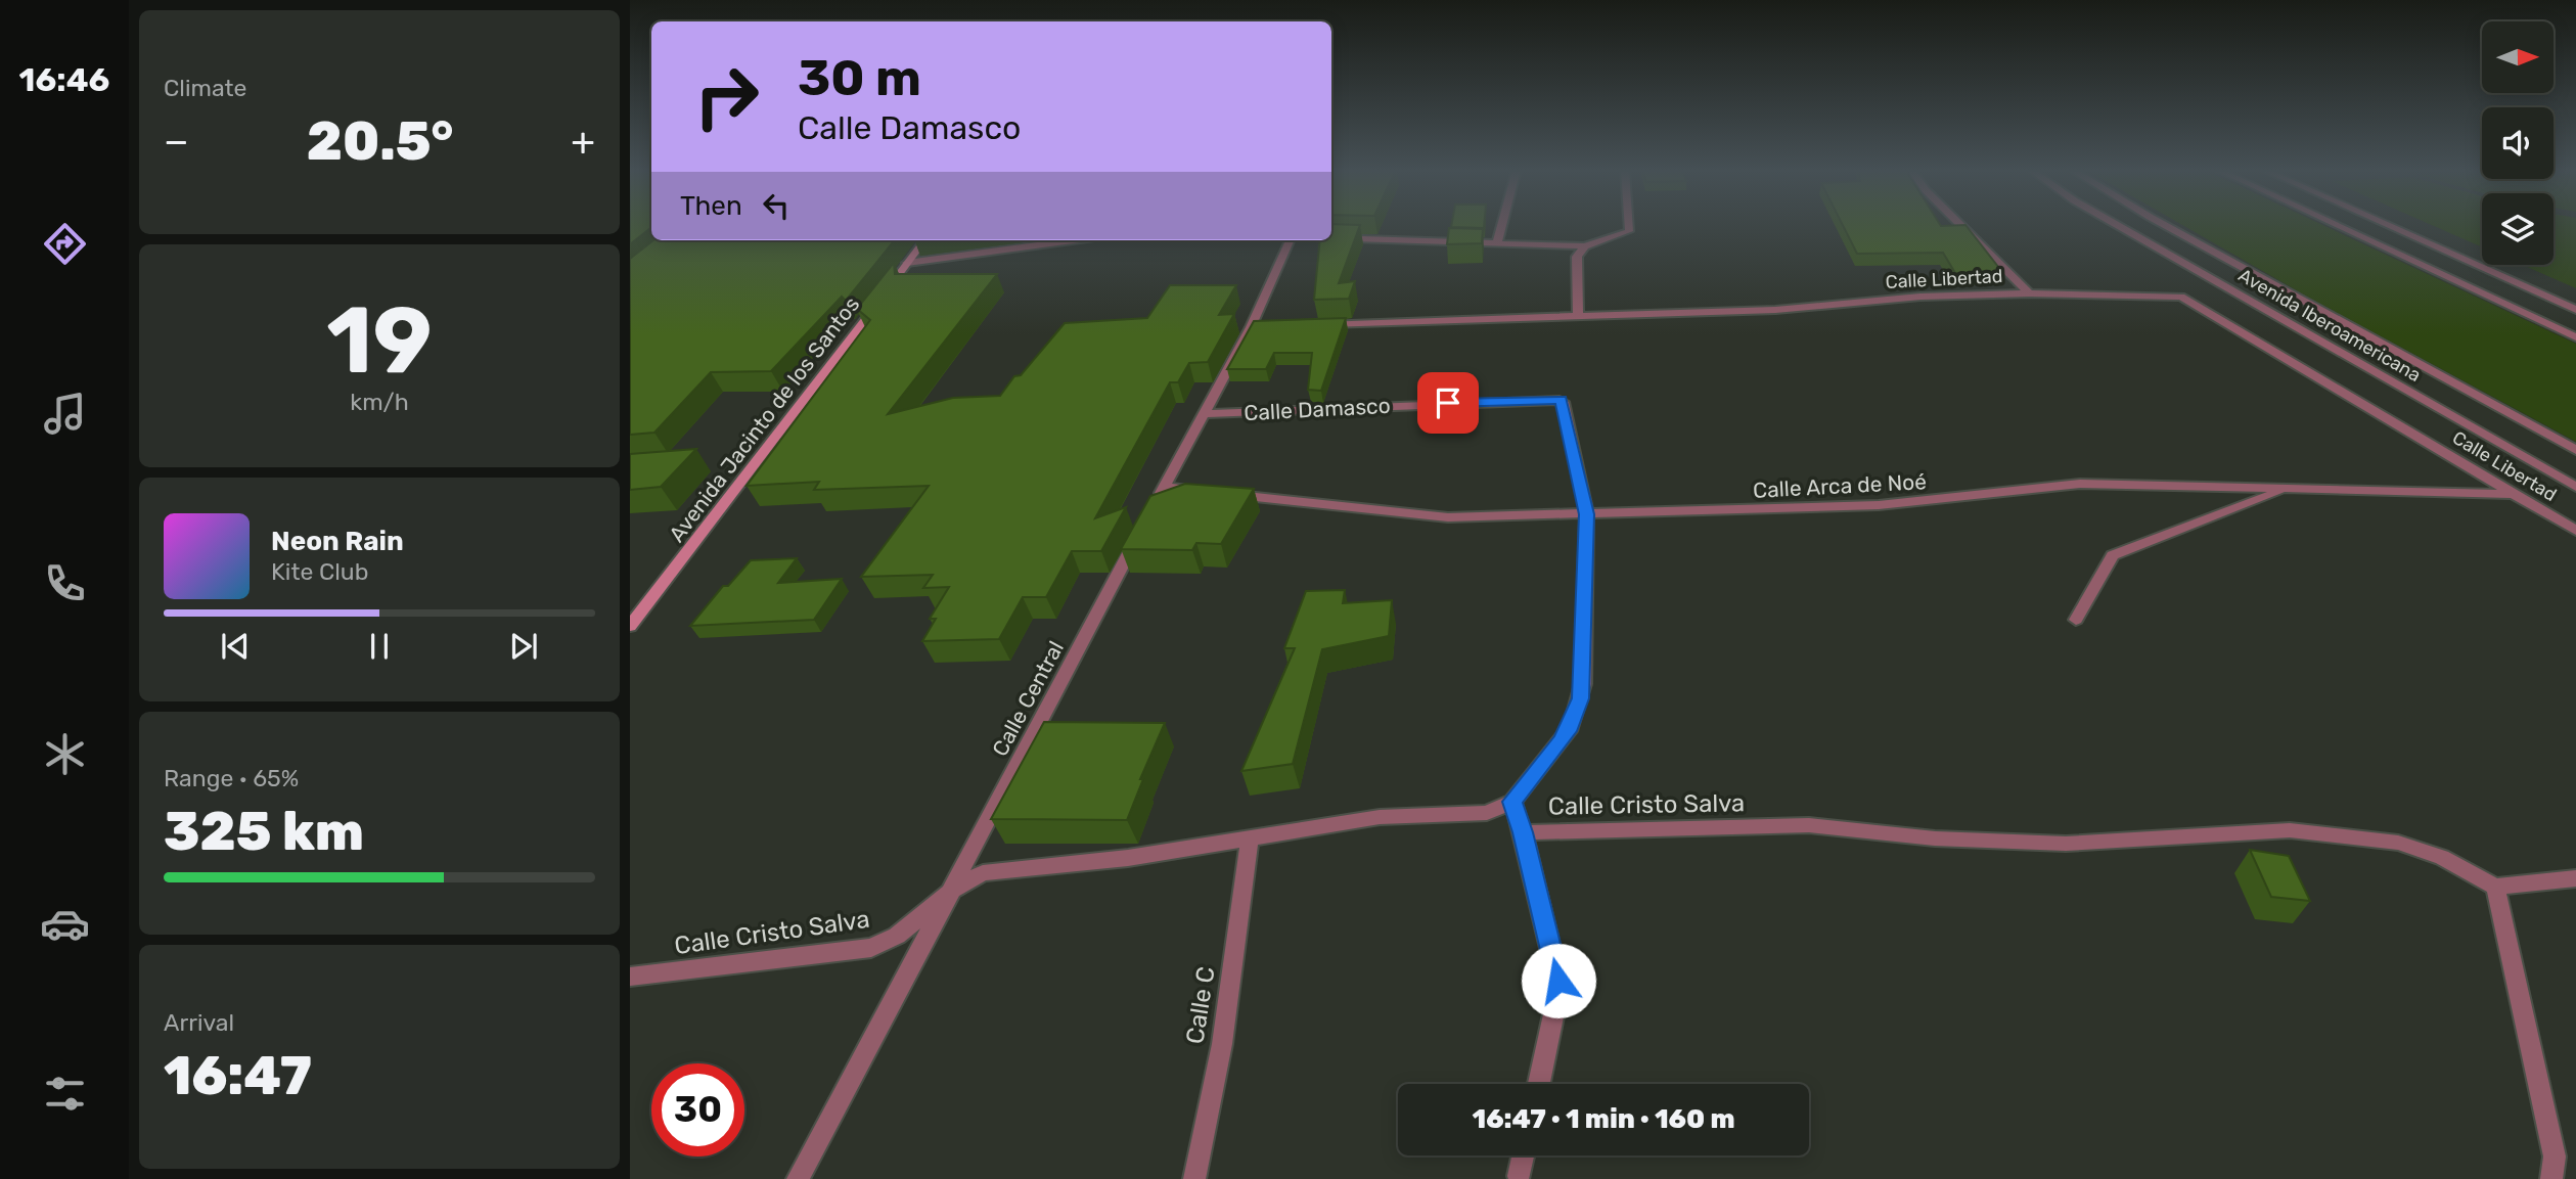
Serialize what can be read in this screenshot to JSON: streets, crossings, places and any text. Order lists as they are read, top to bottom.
{
  "streets": {
    "main road": ["Avenida Jacinto de los Santos"],
    "street": [
      "Calle Libertad",
      "Avenida Iberoamericana",
      "Calle Damasco",
      "Calle Arca de Noé",
      "Calle Central",
      "Calle Cristo Salva",
      "Calle C"
    ]
  },
  "crossings": [
    ["Calle Libertad", "Calle Arca de Noé"],
    ["Calle Damasco", "Calle Arca de Noé"],
    ["Calle Damasco", "Calle Central"],
    ["Calle Damasco", "Calle Cristo Salva"],
    ["Calle Arca de Noé", "Calle Central"],
    ["Calle Central", "Calle Cristo Salva"],
    ["Calle Cristo Salva", "Calle C"]
  ],
  "north": "right",
  "page": {
    "tabs": "16:46",
    "tile": [
      "Climate",
      ["19", "km/h"],
      ["Range · 65%", "325 km"],
      ["Arrival", "16:47"]
    ],
    "turn": ["30 m", "Calle Damasco"],
    "heat": ["−", "20.5°", "+"],
    "then": "Then",
    "song": ["Neon Rain", "Kite Club"],
    "limit": "30",
    "trip": "16:47 · 1 min · 160 m"
  }
}
